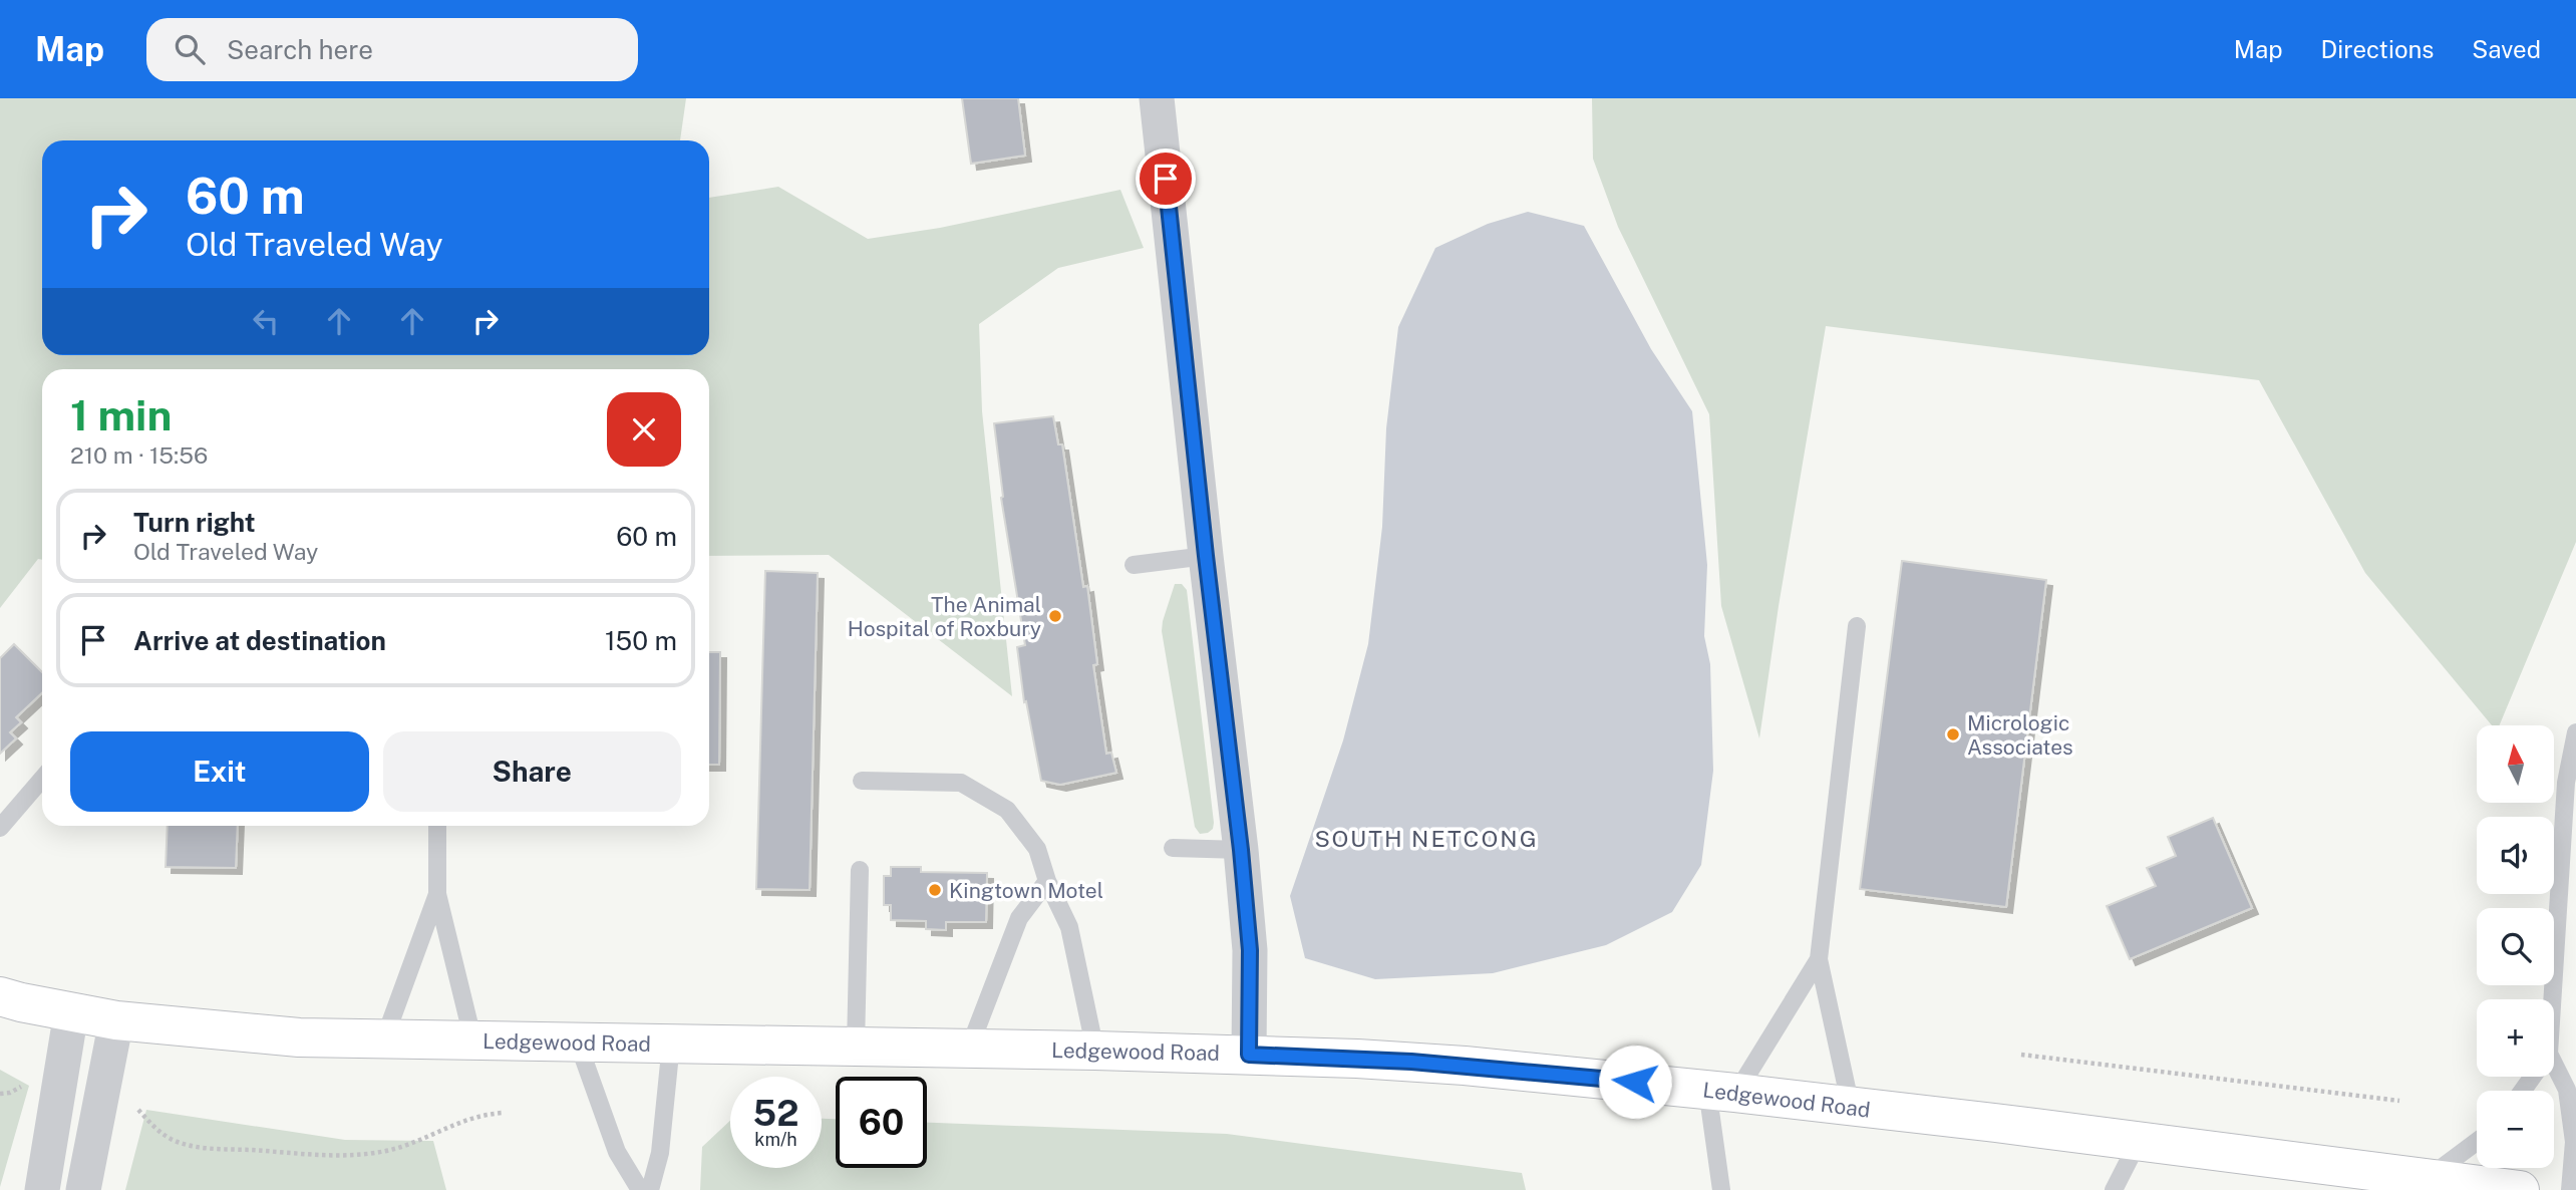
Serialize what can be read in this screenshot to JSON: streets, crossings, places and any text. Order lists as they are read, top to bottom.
{
  "streets": {
    "main road": ["Ledgewood Road"]
  },
  "districts": ["SOUTH NETCONG"],
  "places": ["The Animal Hospital of Roxbury", "Micrologic Associates", "Kingtown Motel"],
  "north": "top",
  "page": {
    "header": "Map",
    "search": "Search here",
    "nav": ["Map", "Directions", "Saved"],
    "turn": ["60 m", "Old Traveled Way"],
    "heading": ["1 min", "210 m · 15:56"],
    "list": [
      {
        "name": "Turn right",
        "note": "Old Traveled Way",
        "value": "60 m"
      },
      {
        "name": "Arrive at destination",
        "value": "150 m"
      }
    ],
    "buttons": ["Exit", "Share"],
    "map_buttons": ["+", "−"],
    "speed": "52 km/h",
    "limit": "60"
  }
}
